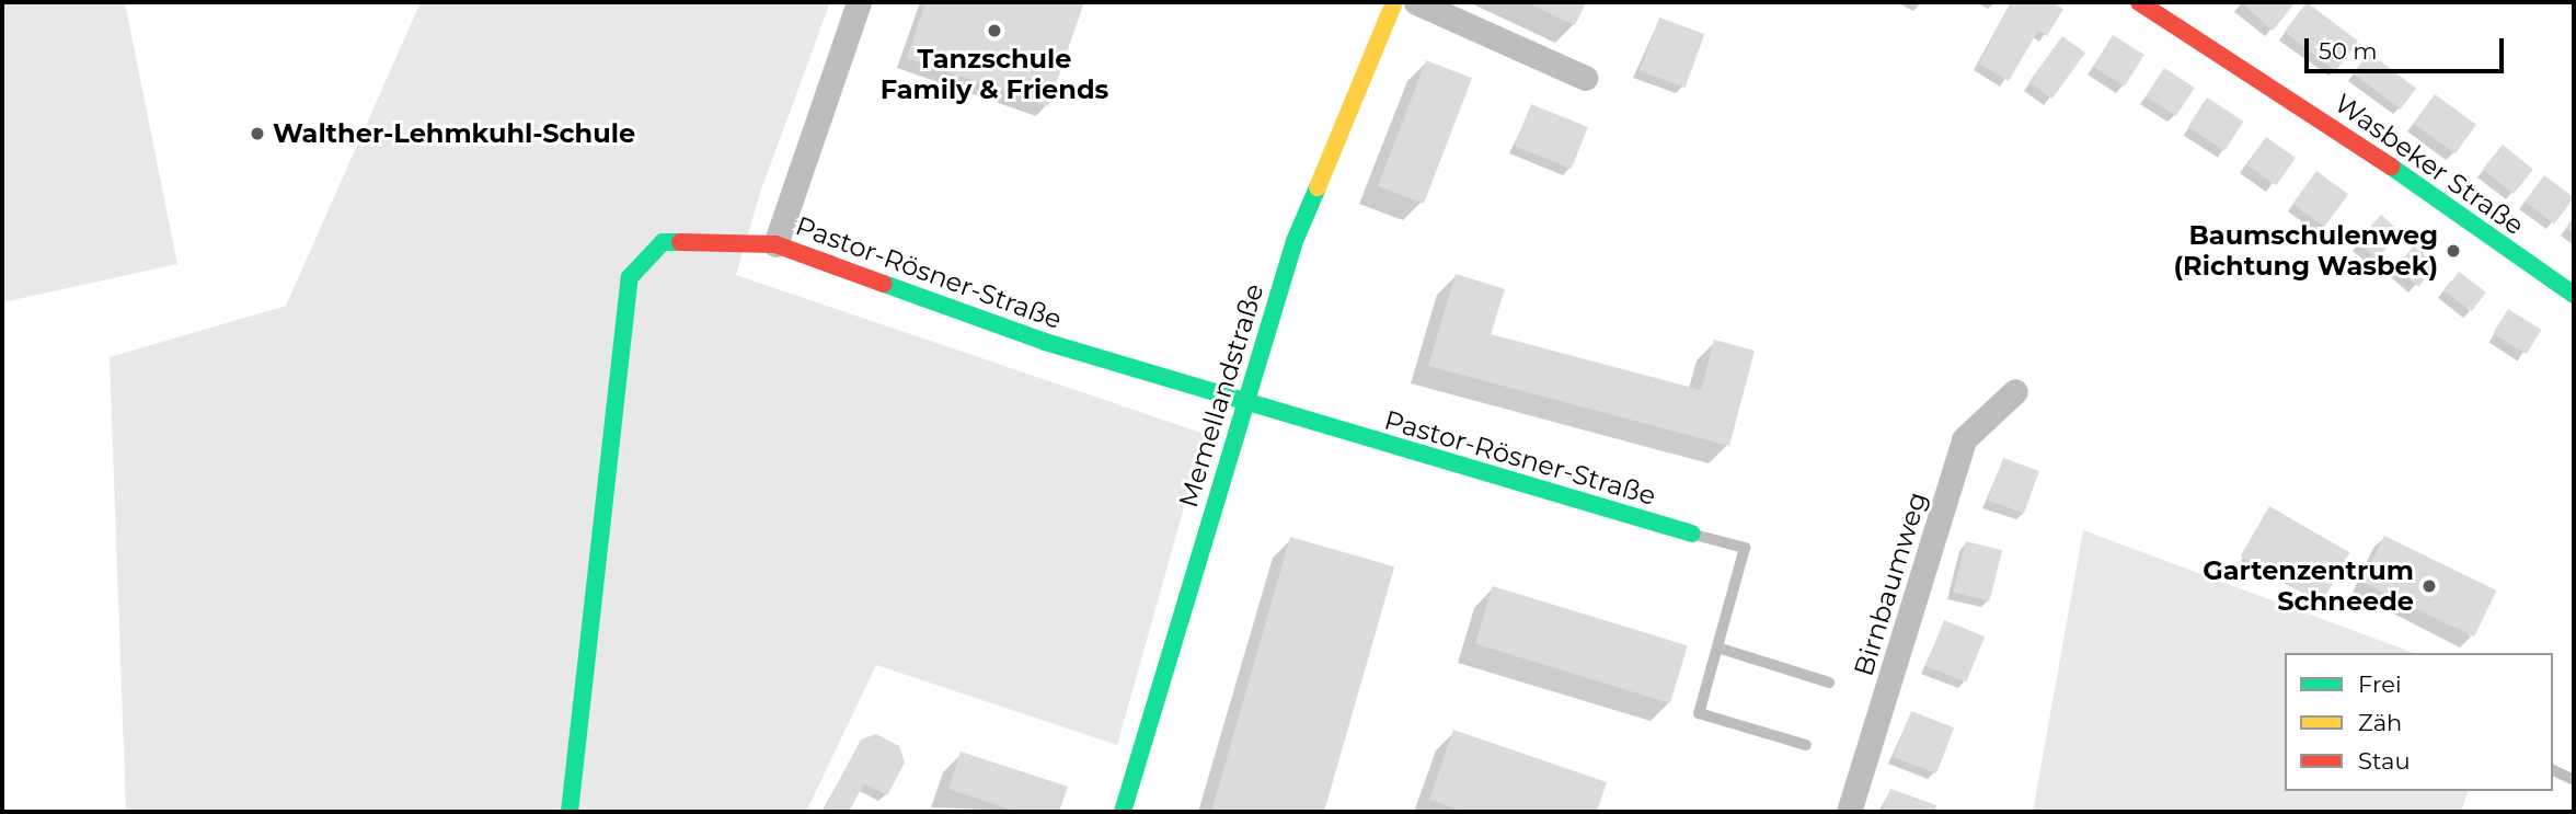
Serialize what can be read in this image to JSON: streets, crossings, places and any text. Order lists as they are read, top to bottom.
{
  "streets": {
    "street": [
      "Wasbeker Straße",
      "Pastor-Rösner-Straße",
      "Memellandstraße",
      "Birnbaumweg"
    ]
  },
  "crossings": [
    ["Pastor-Rösner-Straße", "Memellandstraße"]
  ],
  "places": [
    "Tanzschule Family & Friends",
    "Walther-Lehmkuhl-Schule",
    "Baumschulenweg (Richtung Wasbek)",
    "Gartenzentrum Schneede"
  ],
  "legend": ["Frei", "Zäh", "Stau"],
  "scale_bar": "50 m"
}
